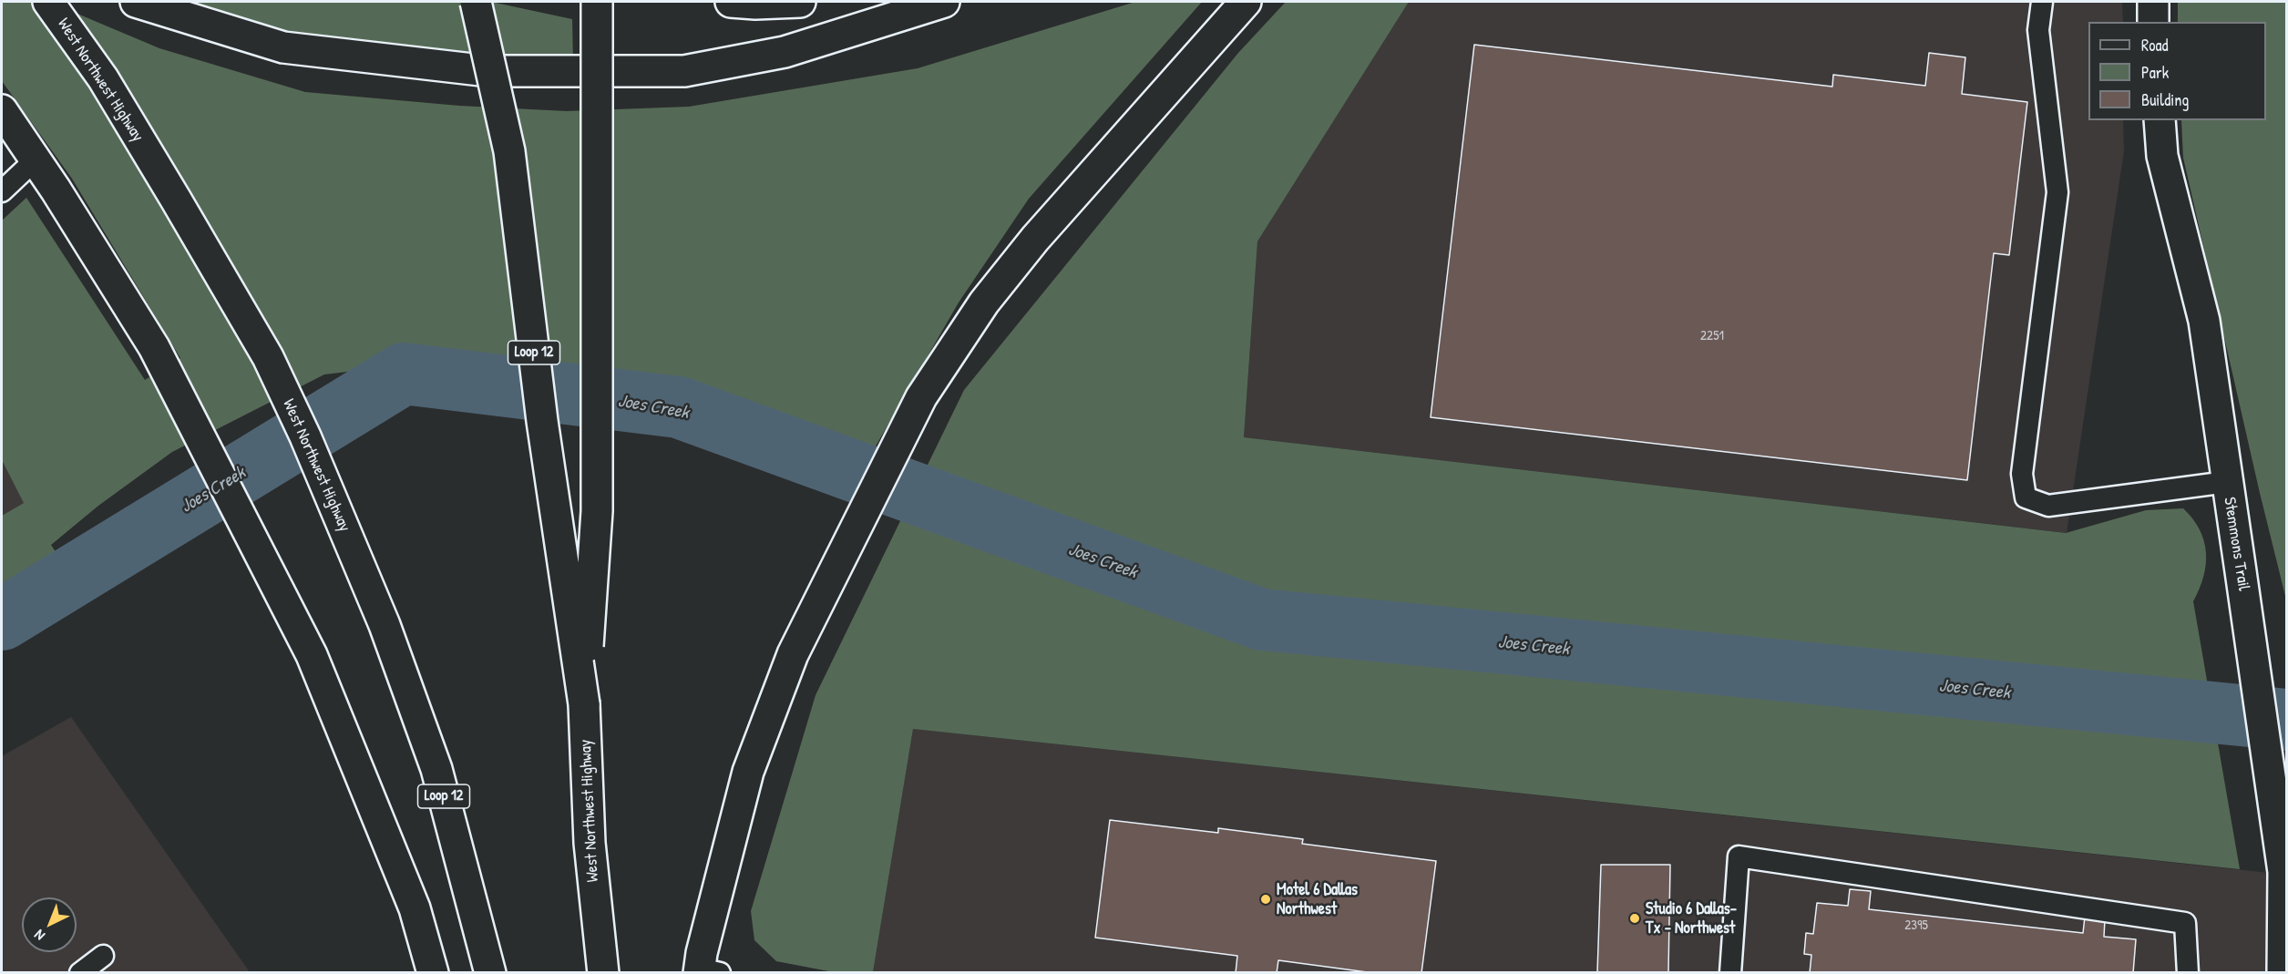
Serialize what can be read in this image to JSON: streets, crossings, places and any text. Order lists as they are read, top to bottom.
{
  "streets": {
    "main road": ["West Northwest Highway", "Loop 12", "Stemmons Trail"]
  },
  "water": ["Joes Creek"],
  "places": ["Motel 6 Dallas Northwest", "Studio 6 Dallas- Tx - Northwest"],
  "house_numbers": ["2251", "2395"],
  "legend": ["Road", "Park", "Building"],
  "north": "bottom left"
}
